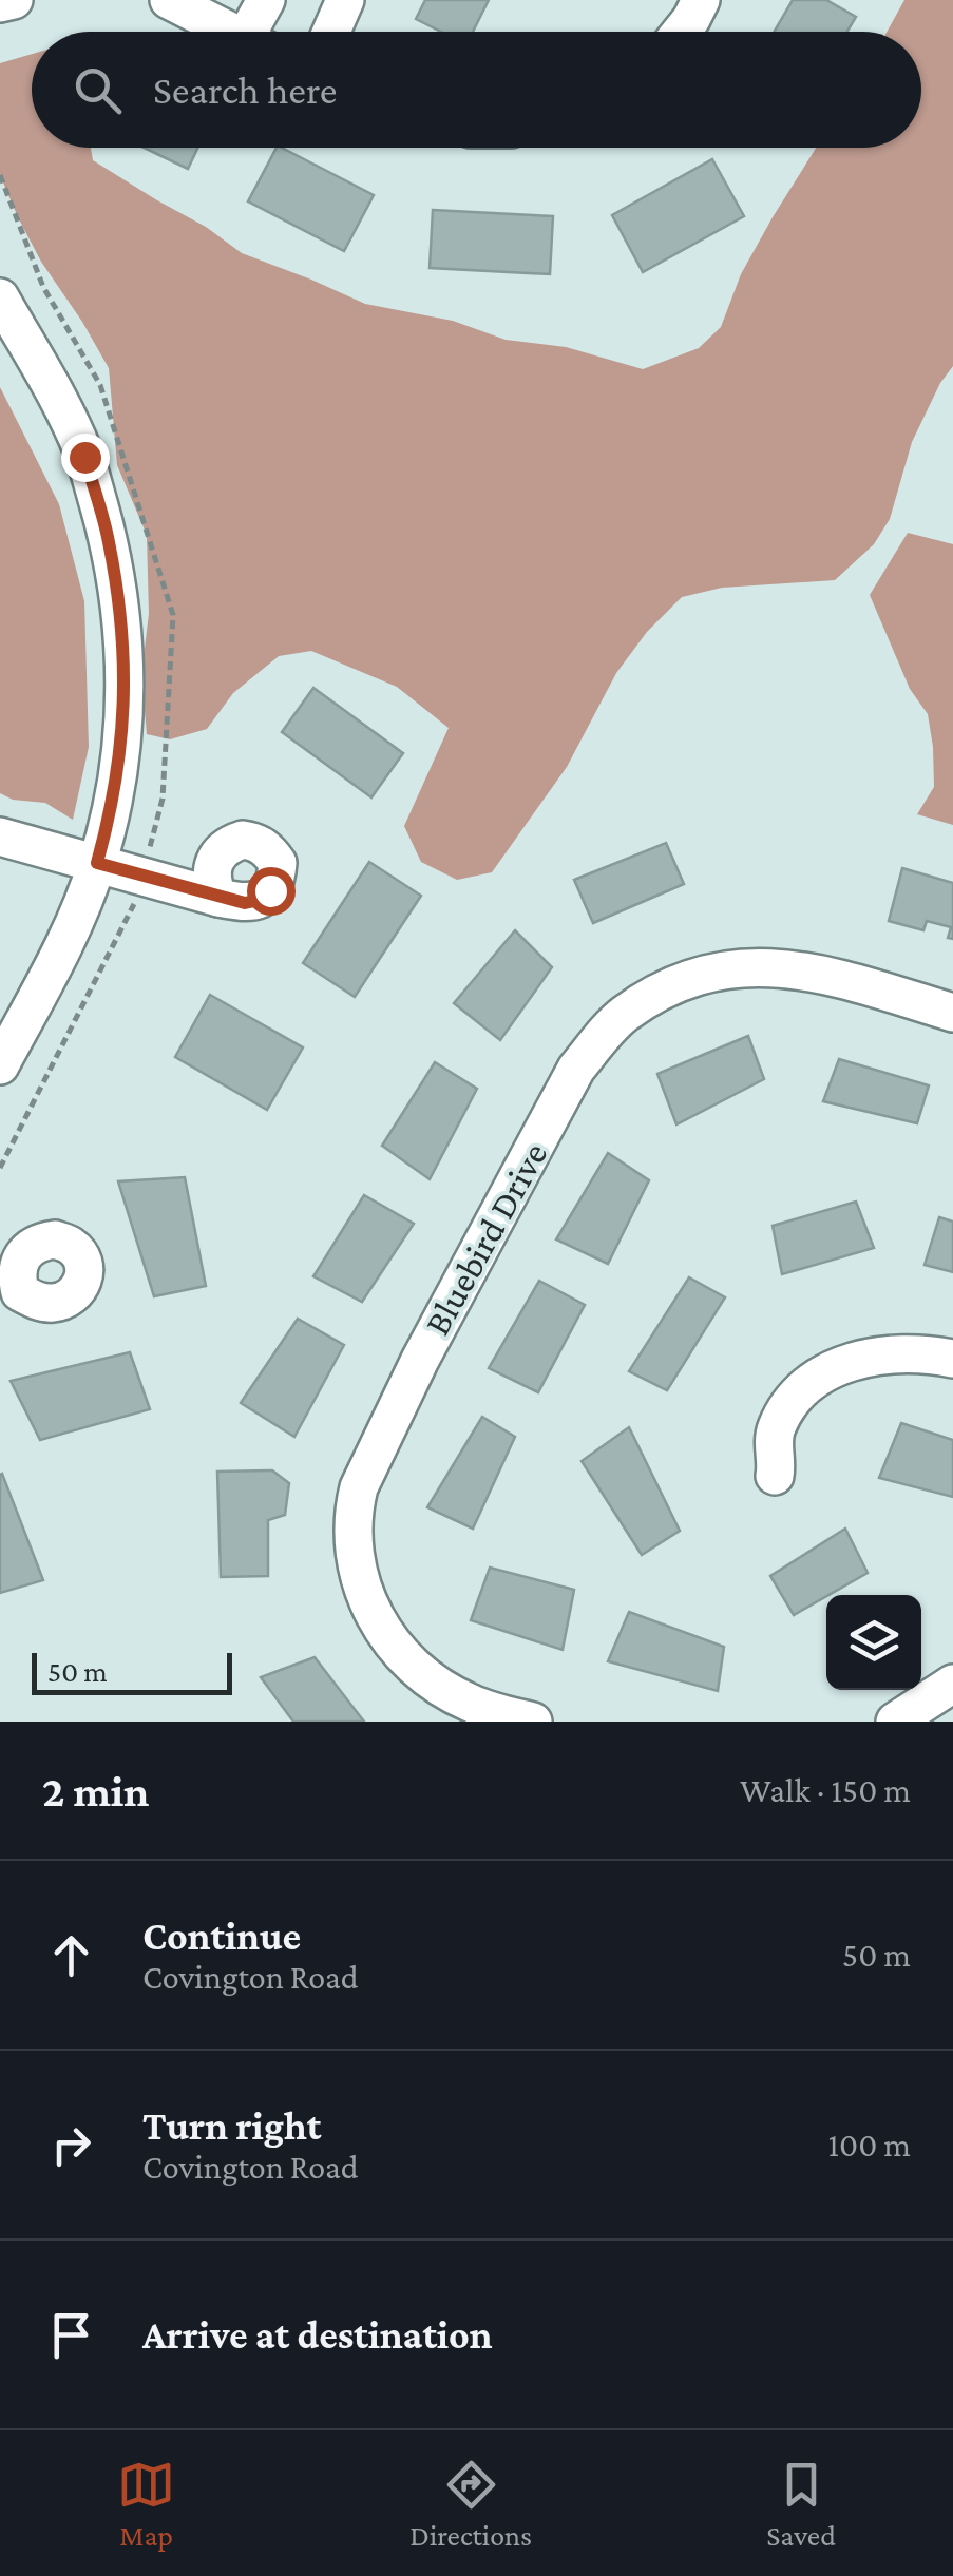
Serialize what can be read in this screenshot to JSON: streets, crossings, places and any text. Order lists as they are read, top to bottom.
{
  "streets": {
    "street": ["Bluebird Drive"]
  },
  "scale_bar": "50 m",
  "page": {
    "search": "Search here",
    "scale": "50 m",
    "heading": ["2 min", "Walk · 150 m"],
    "list": [
      ["Continue", "Covington Road", "50 m"],
      ["Turn right", "Covington Road", "100 m"],
      "Arrive at destination"
    ],
    "nav": ["Map", "Directions", "Saved"]
  }
}
